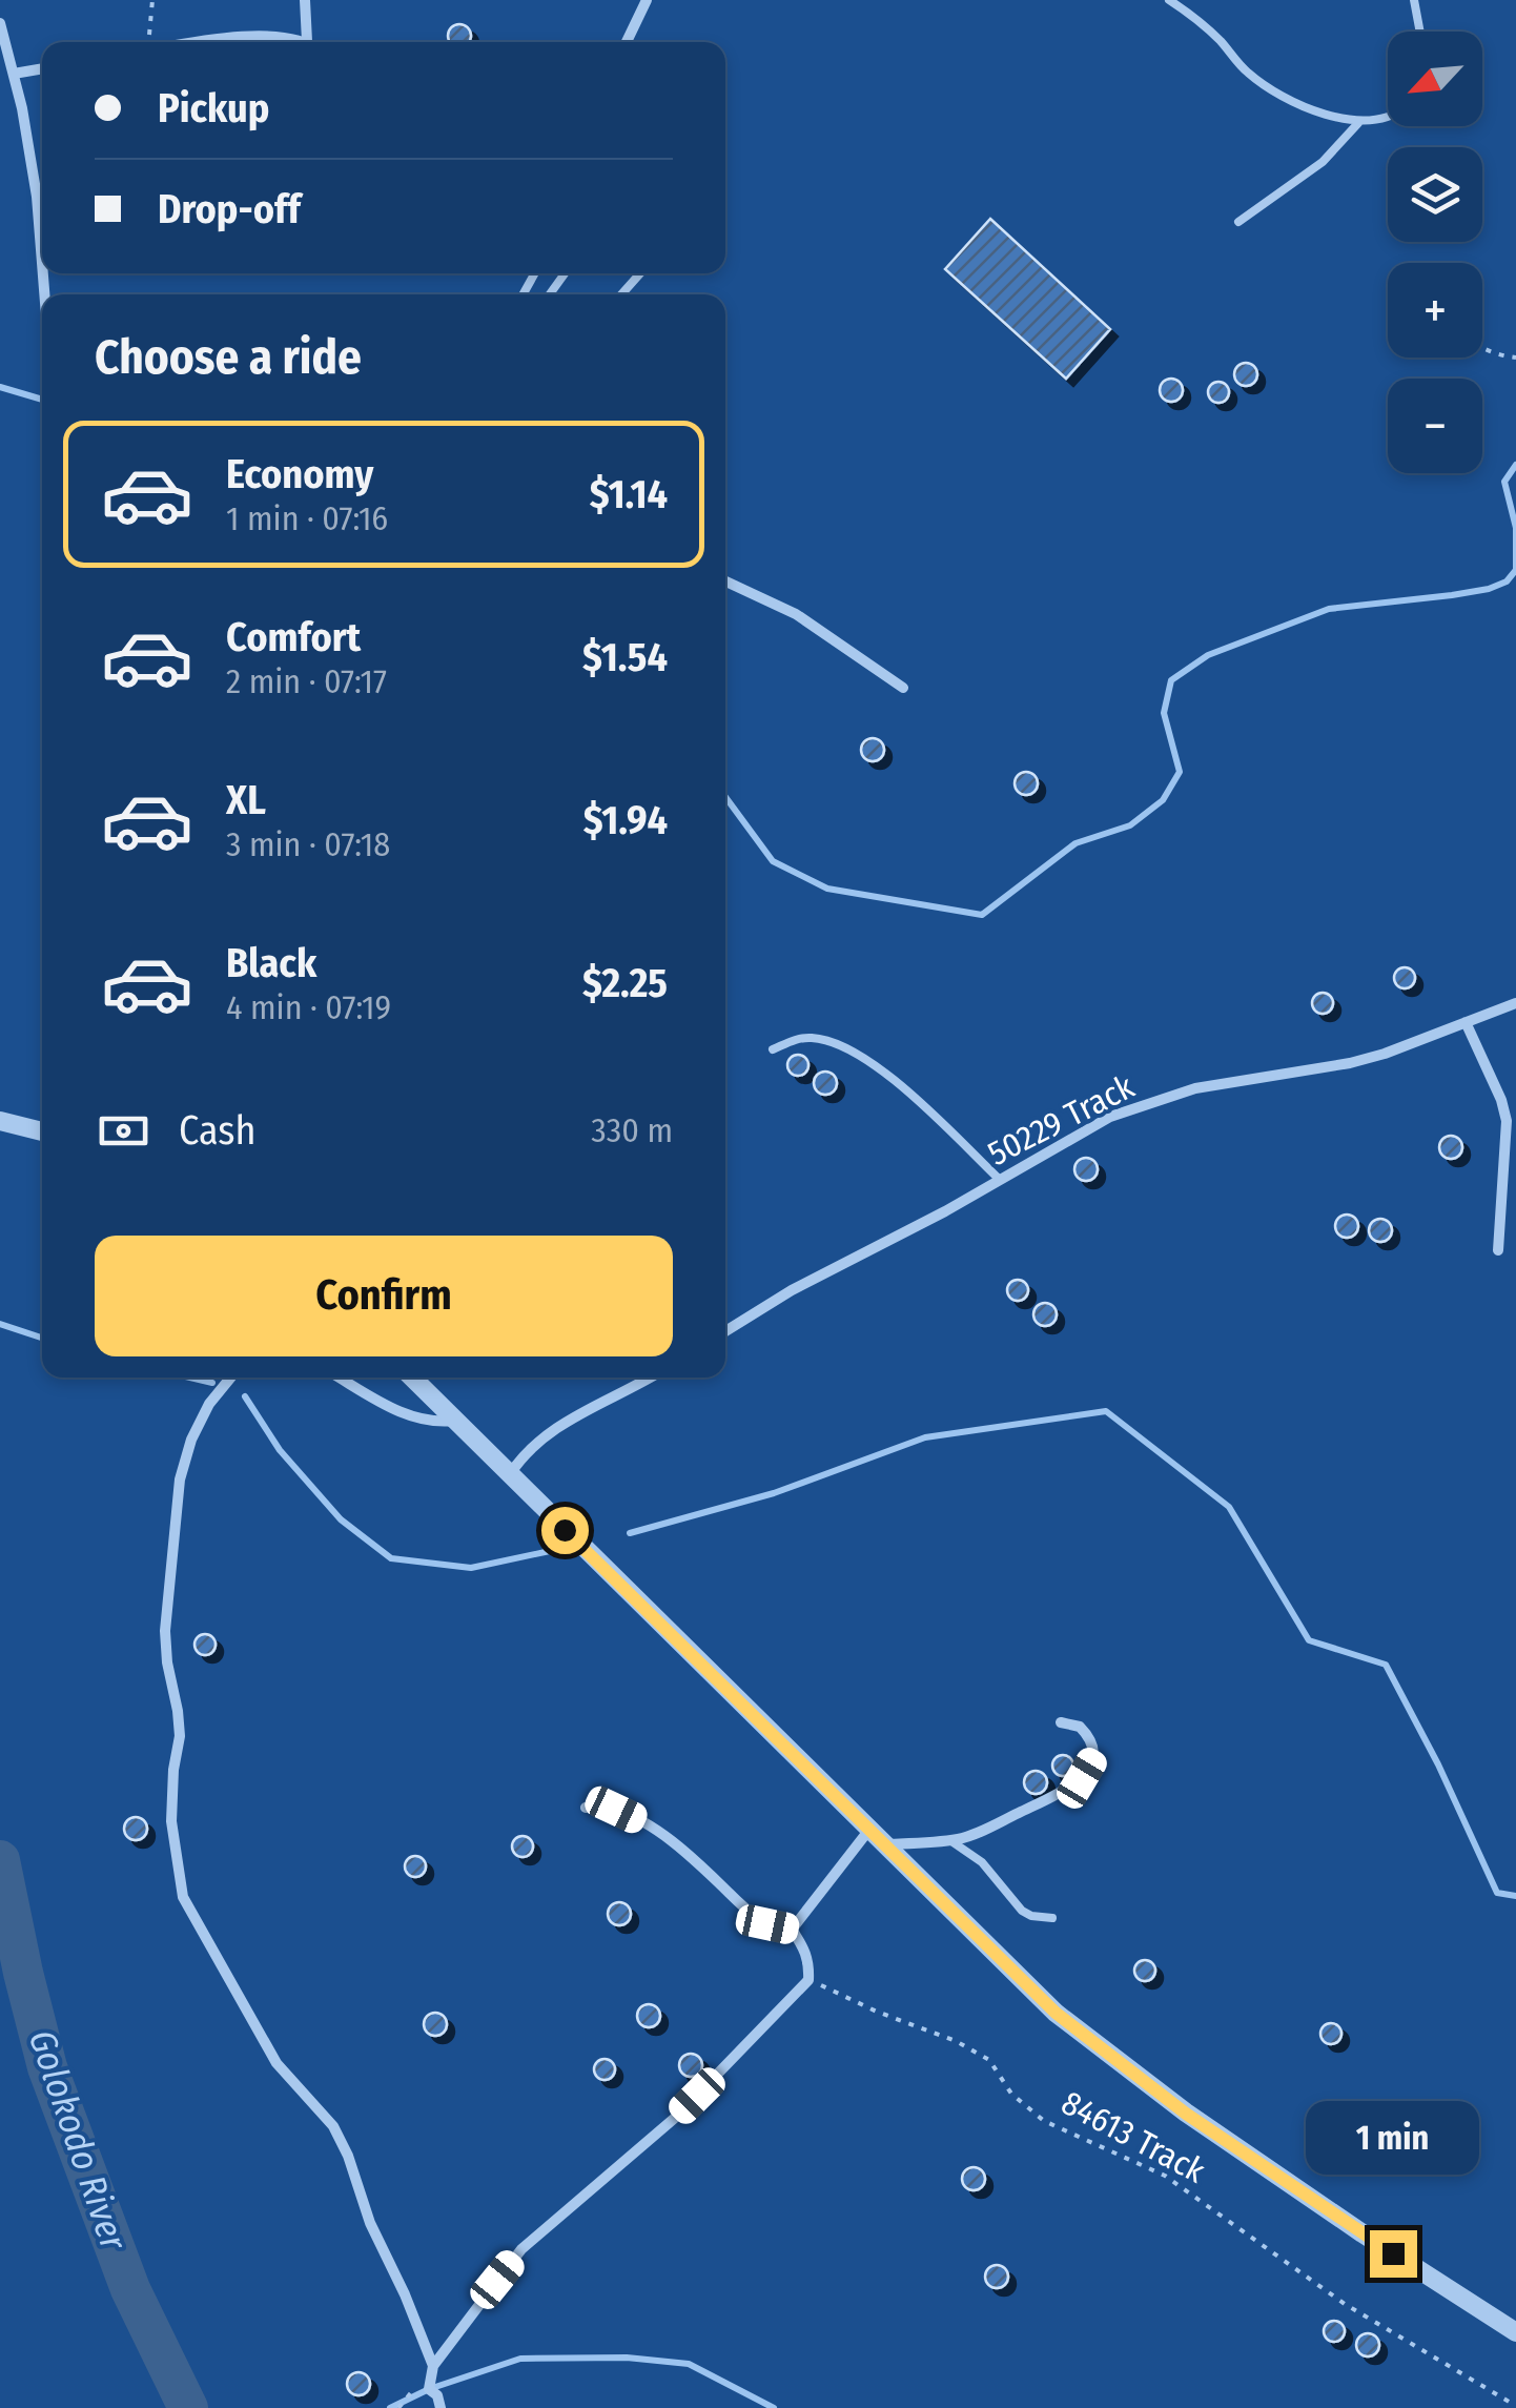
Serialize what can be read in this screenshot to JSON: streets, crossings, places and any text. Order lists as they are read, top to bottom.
{
  "streets": {
    "street": ["50229 Track"],
    "path": ["84613 Track"]
  },
  "water": ["Golokodo River"],
  "north": "bottom left",
  "page": {
    "map_buttons": ["+", "−"],
    "banner": ["Pickup", "Drop-off"],
    "heading": "Choose a ride",
    "list": [
      {
        "name": "Economy",
        "note": "1 min · 07:16",
        "value": "$1.14"
      },
      {
        "name": "Comfort",
        "note": "2 min · 07:17",
        "value": "$1.54"
      },
      {
        "name": "XL",
        "note": "3 min · 07:18",
        "value": "$1.94"
      },
      {
        "name": "Black",
        "note": "4 min · 07:19",
        "value": "$2.25"
      }
    ],
    "pay": ["Cash", "330 m"],
    "buttons": "Confirm",
    "bubble": "1 min"
  }
}
